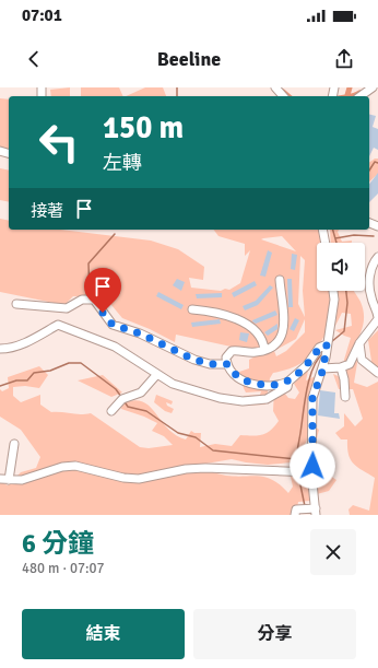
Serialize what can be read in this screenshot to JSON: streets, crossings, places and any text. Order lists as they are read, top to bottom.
{
  "page": {
    "status": "07:01",
    "header": "Beeline",
    "turn": ["150 m", "左轉"],
    "then": "接著",
    "heading": ["6 分鐘", "480 m · 07:07"],
    "buttons": ["結束", "分享"]
  }
}
